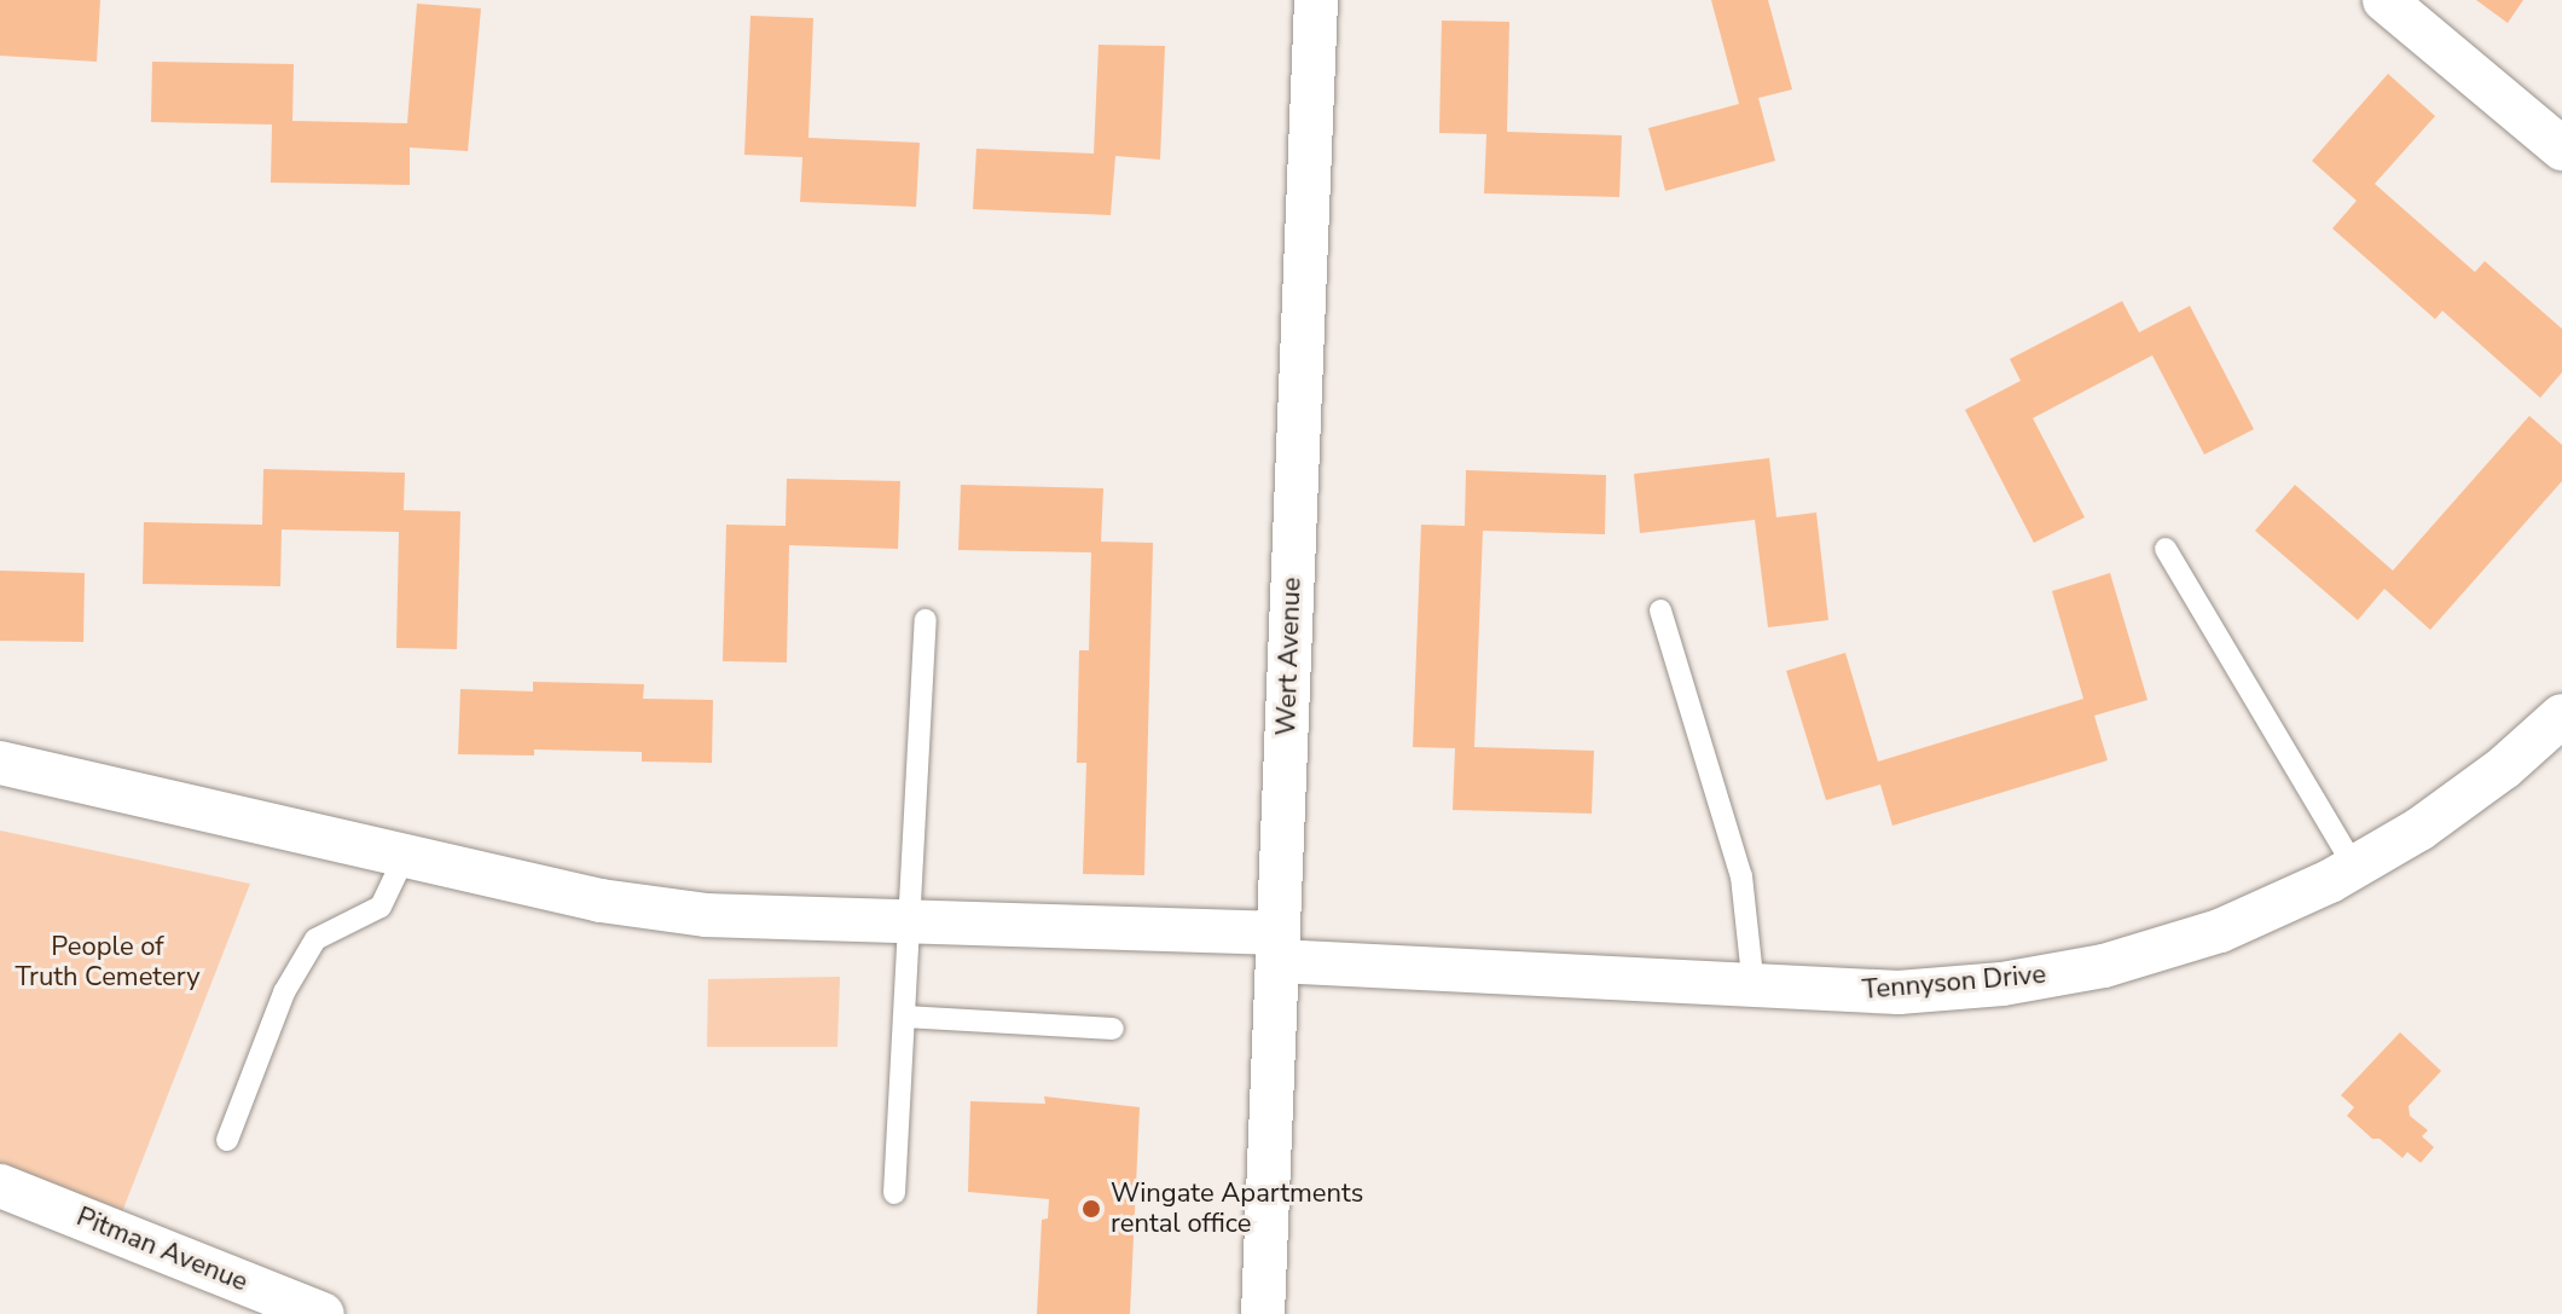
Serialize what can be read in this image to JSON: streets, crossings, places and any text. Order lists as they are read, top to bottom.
{
  "streets": {
    "street": ["Wert Avenue", "Tennyson Drive", "Pitman Avenue"]
  },
  "crossings": [
    ["Wert Avenue", "Tennyson Drive"]
  ],
  "parks": ["People of Truth Cemetery"],
  "places": ["Wingate Apartments rental office"]
}
